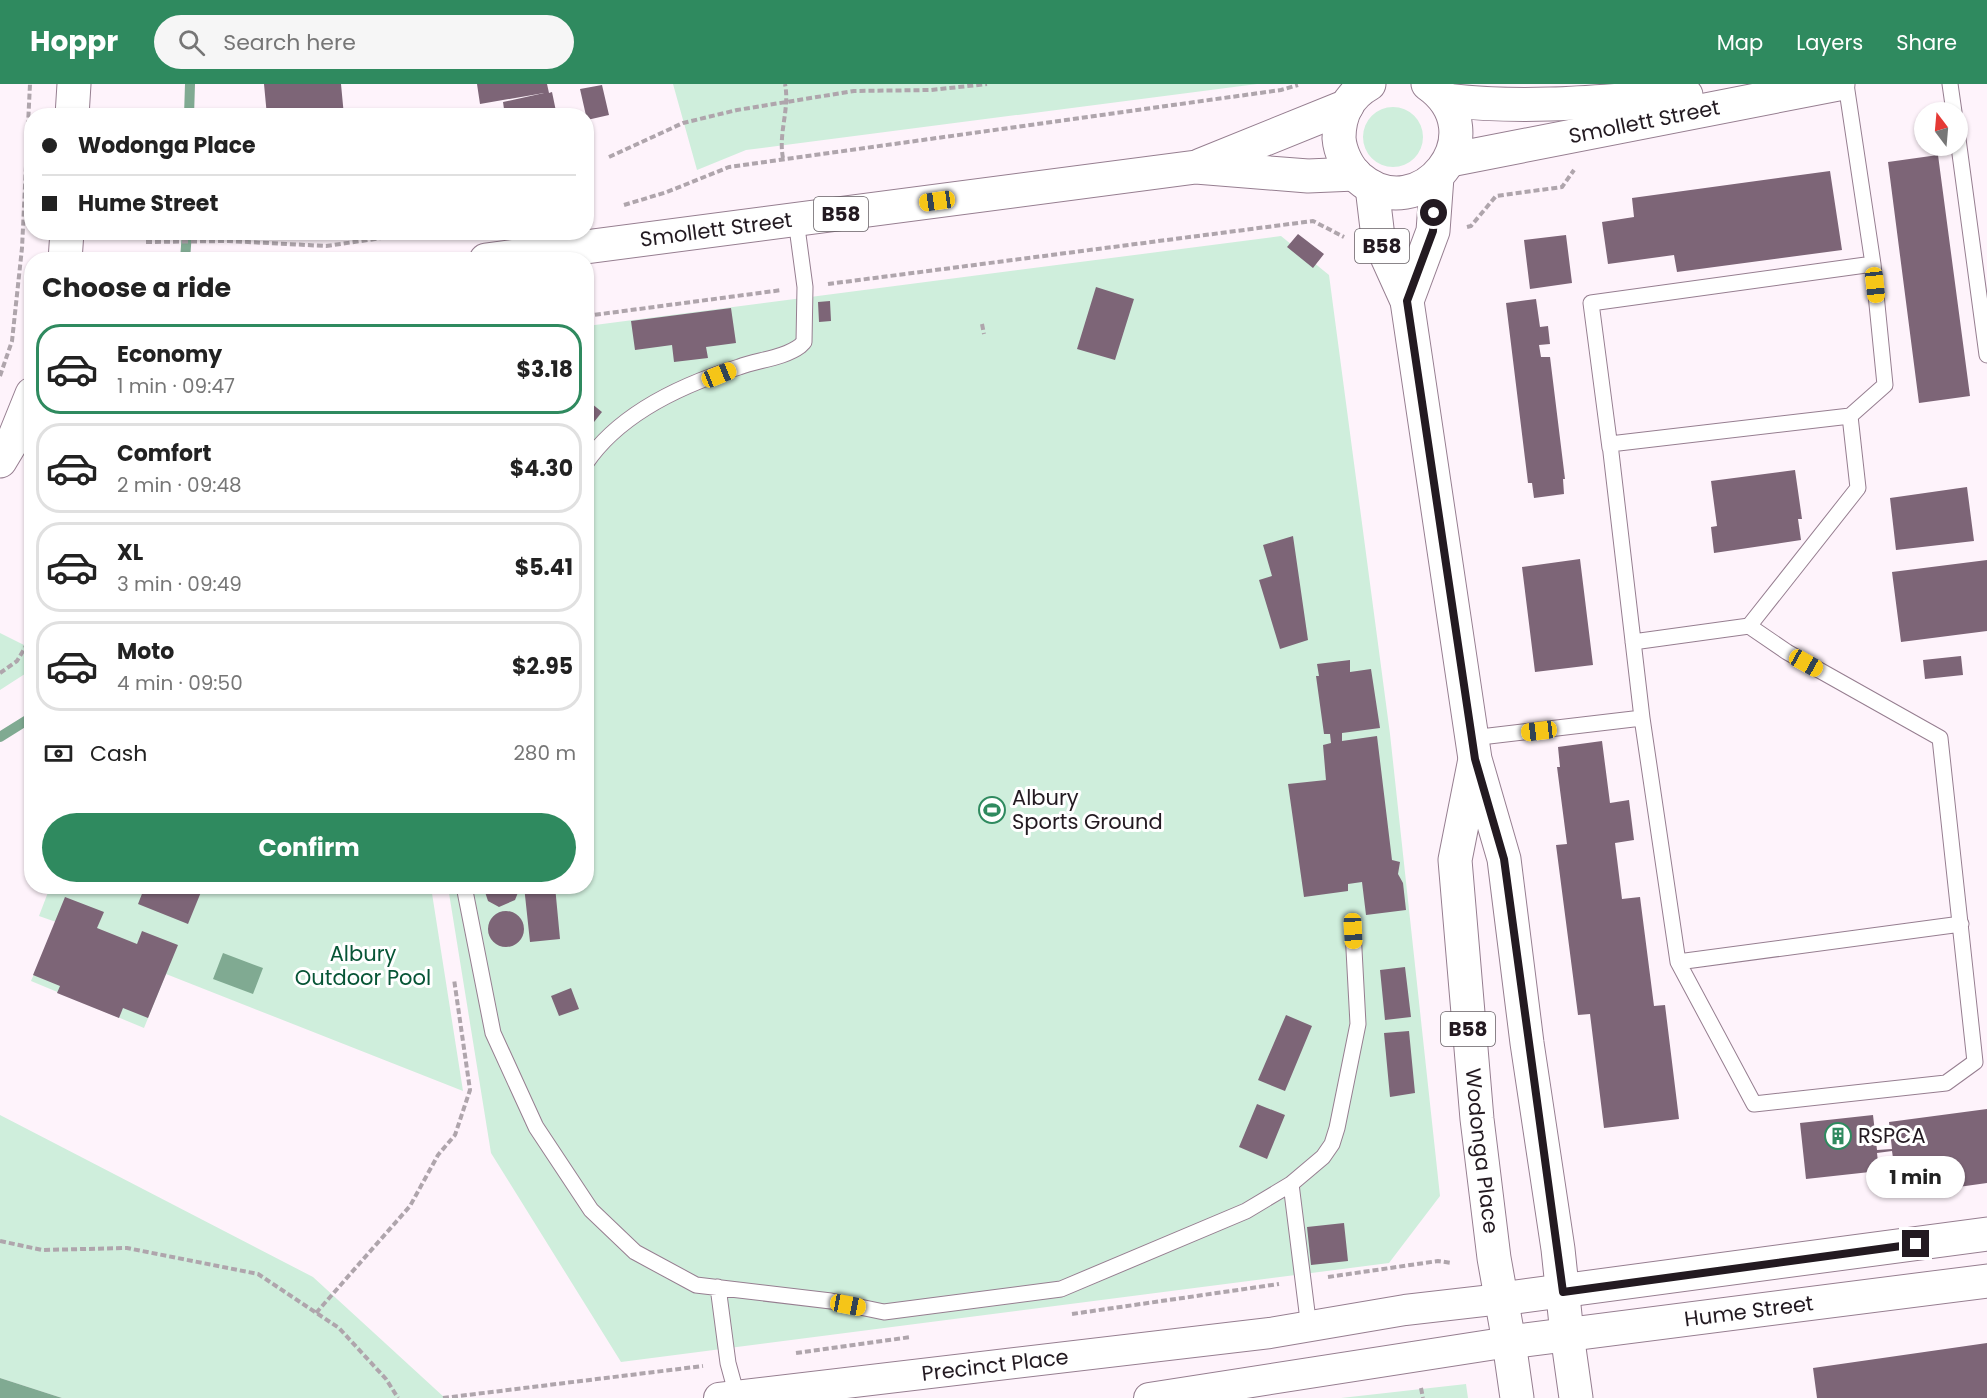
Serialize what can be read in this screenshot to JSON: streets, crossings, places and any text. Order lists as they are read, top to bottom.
{
  "streets": {
    "main road": [
      "Smollett Street",
      "B58",
      "Wodonga Place",
      "Hume Street"
    ],
    "street": ["Precinct Place"]
  },
  "crossings": [
    ["Smollett Street", "B58"],
    ["Smollett Street", "Wodonga Place"],
    ["B58", "Wodonga Place"],
    ["Wodonga Place", "Hume Street"],
    ["Wodonga Place", "Precinct Place"],
    ["Hume Street", "Precinct Place"]
  ],
  "parks": ["Albury Outdoor Pool"],
  "places": {
    "sports": ["Albury Sports Ground"],
    "building": ["RSPCA"]
  },
  "north": "top",
  "page": {
    "header": "Hoppr",
    "search": "Search here",
    "nav": ["Map", "Layers", "Share"],
    "banner": ["Wodonga Place", "Hume Street"],
    "heading": "Choose a ride",
    "list": [
      {
        "name": "Economy",
        "note": "1 min · 09:47",
        "value": "$3.18"
      },
      {
        "name": "Comfort",
        "note": "2 min · 09:48",
        "value": "$4.30"
      },
      {
        "name": "XL",
        "note": "3 min · 09:49",
        "value": "$5.41"
      },
      {
        "name": "Moto",
        "note": "4 min · 09:50",
        "value": "$2.95"
      }
    ],
    "pay": ["Cash", "280 m"],
    "buttons": "Confirm",
    "bubble": "1 min"
  }
}
